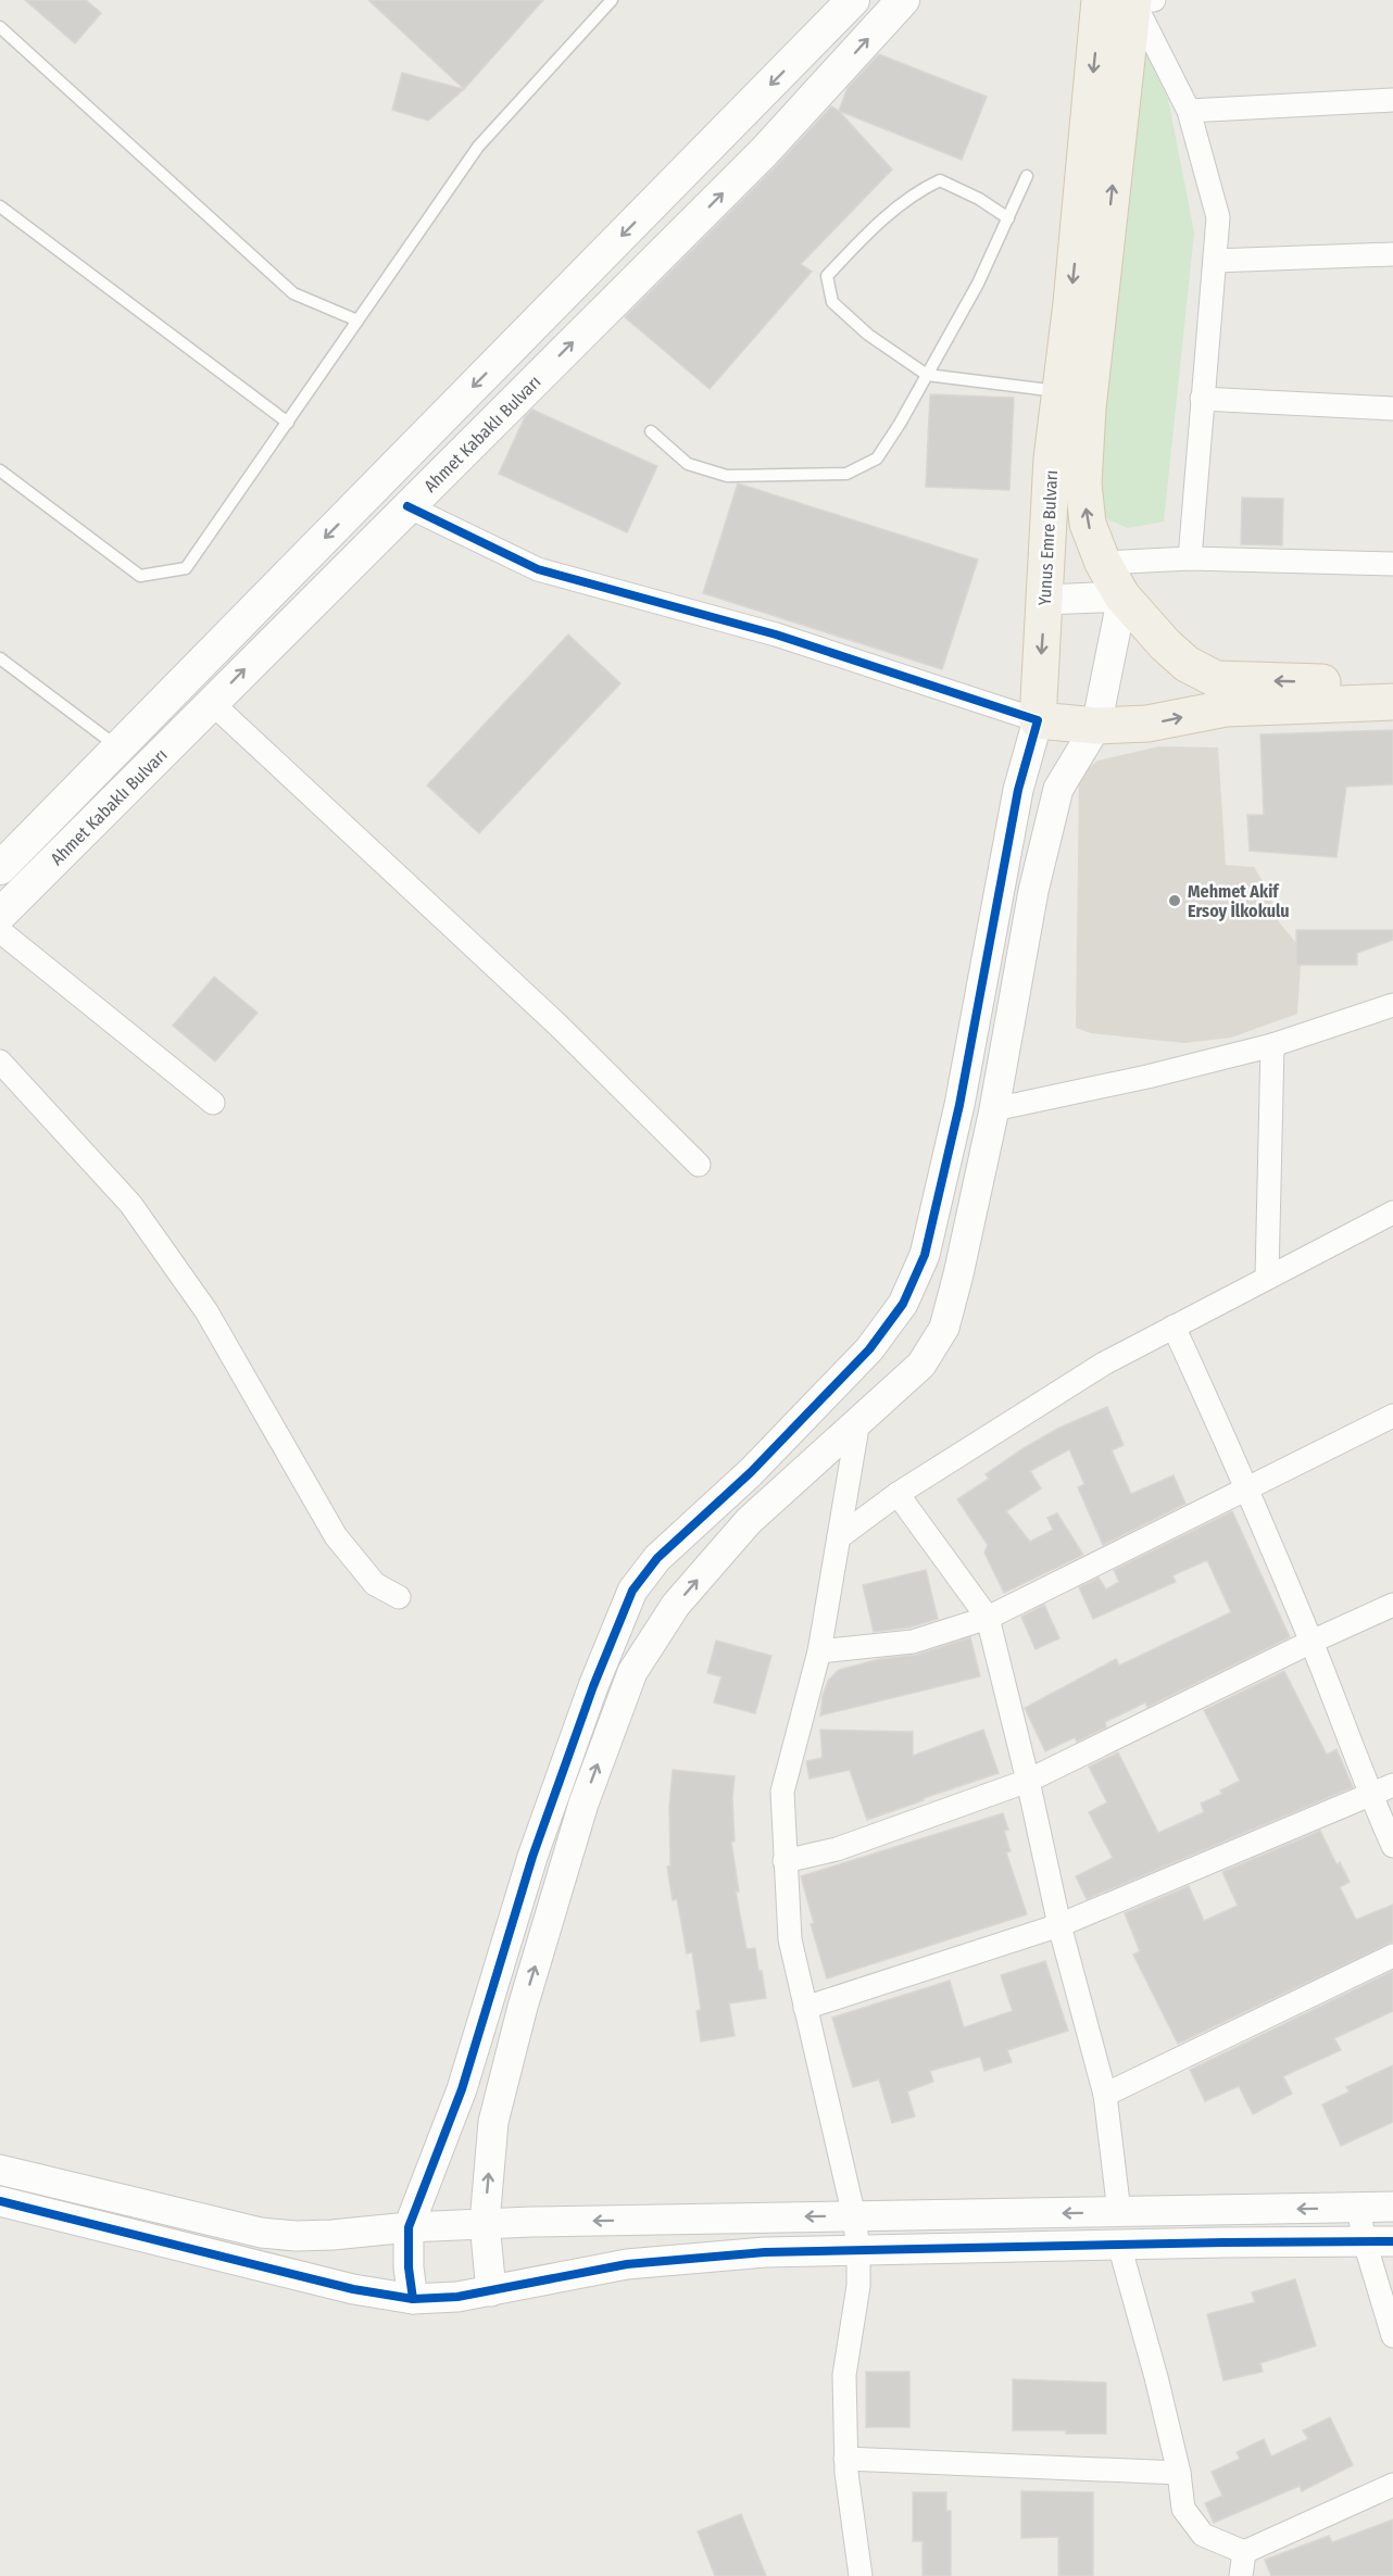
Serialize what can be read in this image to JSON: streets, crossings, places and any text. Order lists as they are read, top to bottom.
{
  "streets": {
    "main road": ["Ahmet Kabaklı Bulvarı", "Yunus Emre Bulvarı"]
  },
  "places": ["Mehmet Akif Ersoy İlkokulu"]
}
